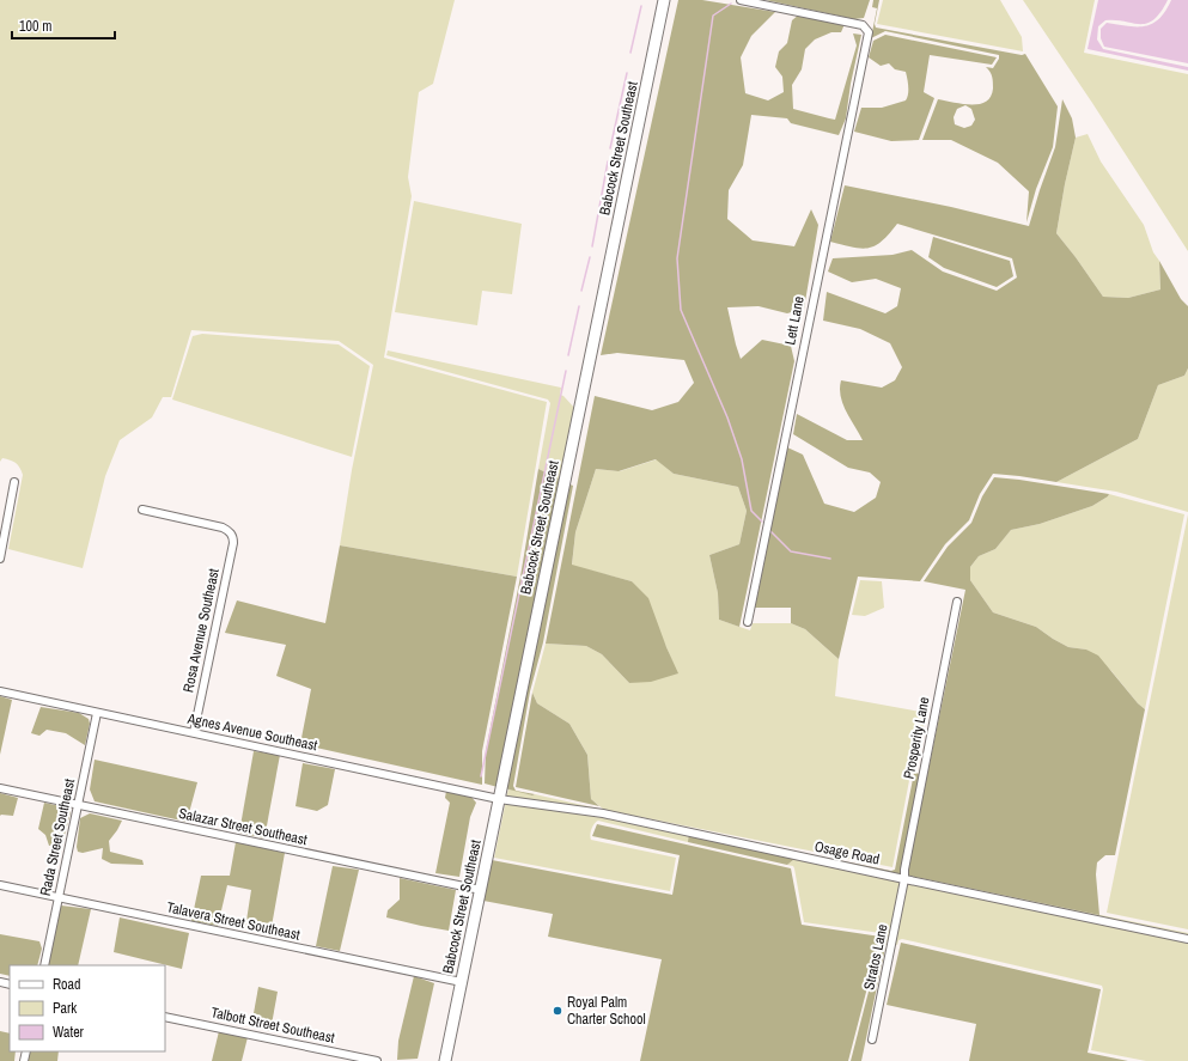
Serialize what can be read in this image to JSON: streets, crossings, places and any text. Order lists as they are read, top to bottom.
{
  "streets": {
    "main road": ["Babcock Street Southeast"],
    "street": [
      "Lett Lane",
      "Rosa Avenue Southeast",
      "Agnes Avenue Southeast",
      "Prosperity Lane",
      "Salazar Street Southeast",
      "Rada Street Southeast",
      "Osage Road",
      "Talavera Street Southeast",
      "Stratos Lane",
      "Talbott Street Southeast"
    ]
  },
  "crossings": [
    ["Babcock Street Southeast", "Agnes Avenue Southeast"],
    ["Babcock Street Southeast", "Salazar Street Southeast"],
    ["Babcock Street Southeast", "Osage Road"],
    ["Babcock Street Southeast", "Talavera Street Southeast"],
    ["Rosa Avenue Southeast", "Agnes Avenue Southeast"],
    ["Agnes Avenue Southeast", "Rada Street Southeast"],
    ["Agnes Avenue Southeast", "Osage Road"],
    ["Prosperity Lane", "Osage Road"],
    ["Prosperity Lane", "Stratos Lane"],
    ["Salazar Street Southeast", "Rada Street Southeast"],
    ["Rada Street Southeast", "Talavera Street Southeast"],
    ["Osage Road", "Stratos Lane"]
  ],
  "places": ["Royal Palm Charter School"],
  "legend": ["Road", "Park", "Water"],
  "scale_bar": "100 m"
}
